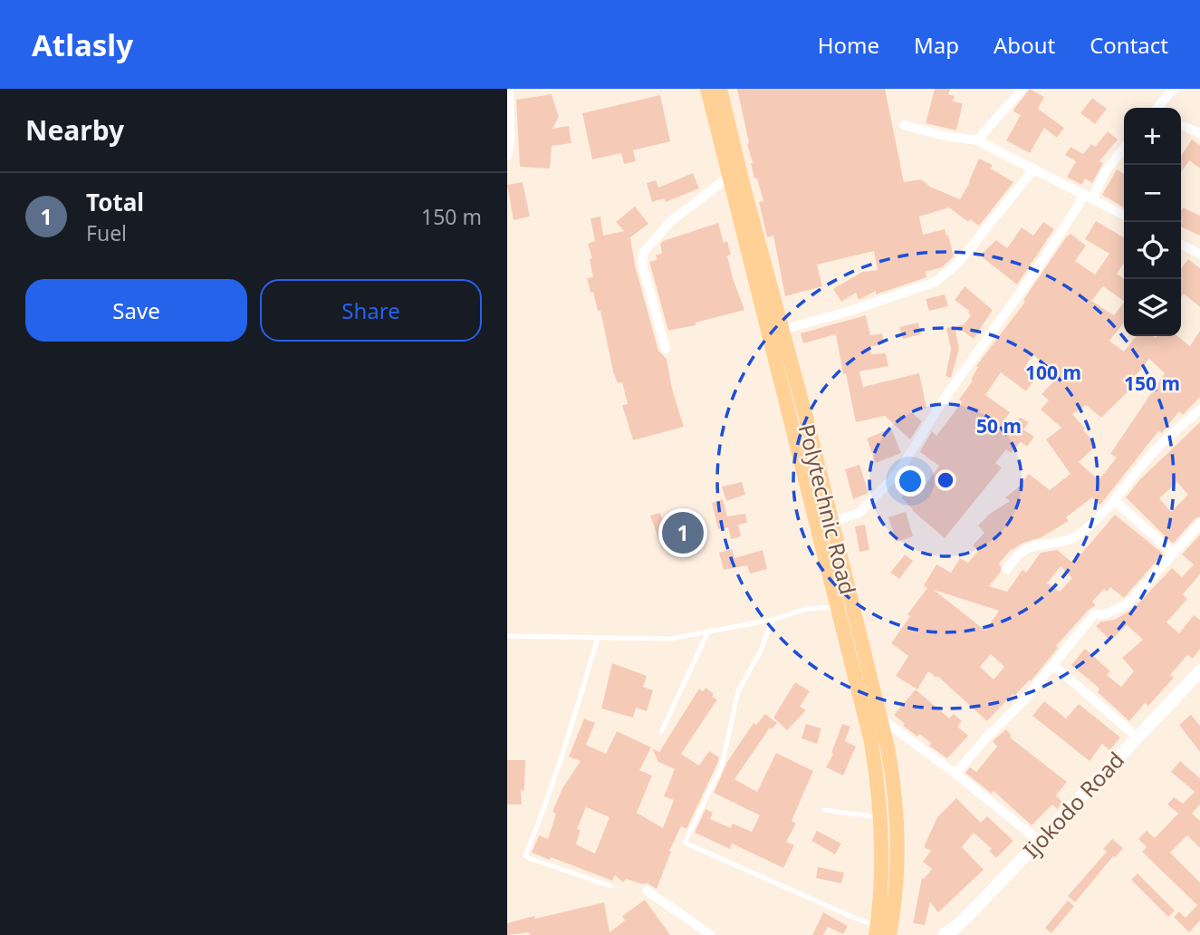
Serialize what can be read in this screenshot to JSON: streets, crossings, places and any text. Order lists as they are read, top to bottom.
{
  "streets": {
    "main road": ["Polytechnic Road", "Ijokodo Road"]
  },
  "page": {
    "header": "Atlasly",
    "nav": [
      "Home",
      "Map",
      "About",
      "Contact"
    ],
    "heading": "Nearby",
    "map_buttons": ["+", "−"],
    "list": [
      {
        "mark": "1",
        "name": "Total",
        "note": "Fuel",
        "value": "150 m"
      }
    ],
    "buttons": ["Save", "Share"],
    "pins": "1"
  },
  "rings": ["100 m", "150 m", "50 m"]
}
